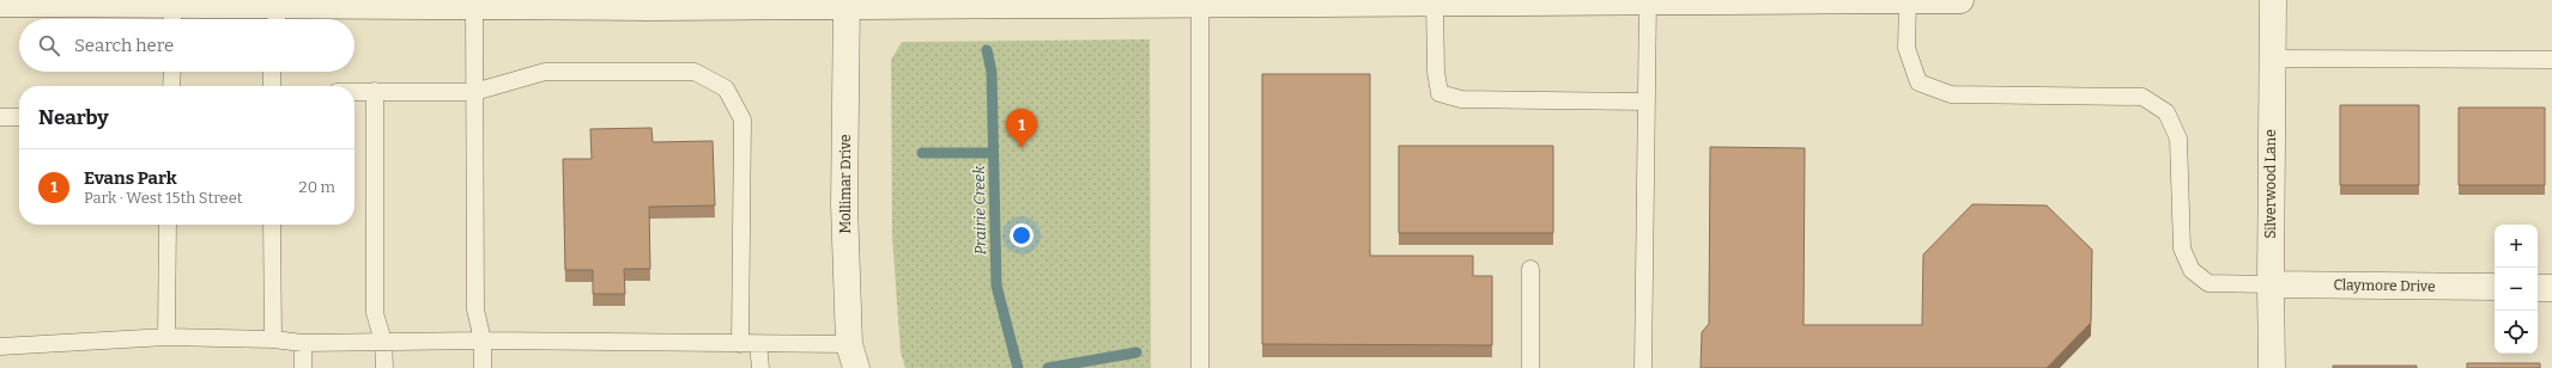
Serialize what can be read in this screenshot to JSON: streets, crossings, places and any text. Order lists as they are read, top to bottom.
{
  "streets": {
    "main road": ["Mollimar Drive", "Silverwood Lane", "Claymore Drive"]
  },
  "crossings": [
    ["Silverwood Lane", "Claymore Drive"]
  ],
  "water": ["Prairie Creek"],
  "page": {
    "search": "Search here",
    "heading": "Nearby",
    "pins": "1",
    "list": [
      {
        "mark": "1",
        "name": "Evans Park",
        "note": "Park · West 15th Street",
        "value": "20 m"
      }
    ],
    "map_buttons": ["+", "−"]
  }
}
